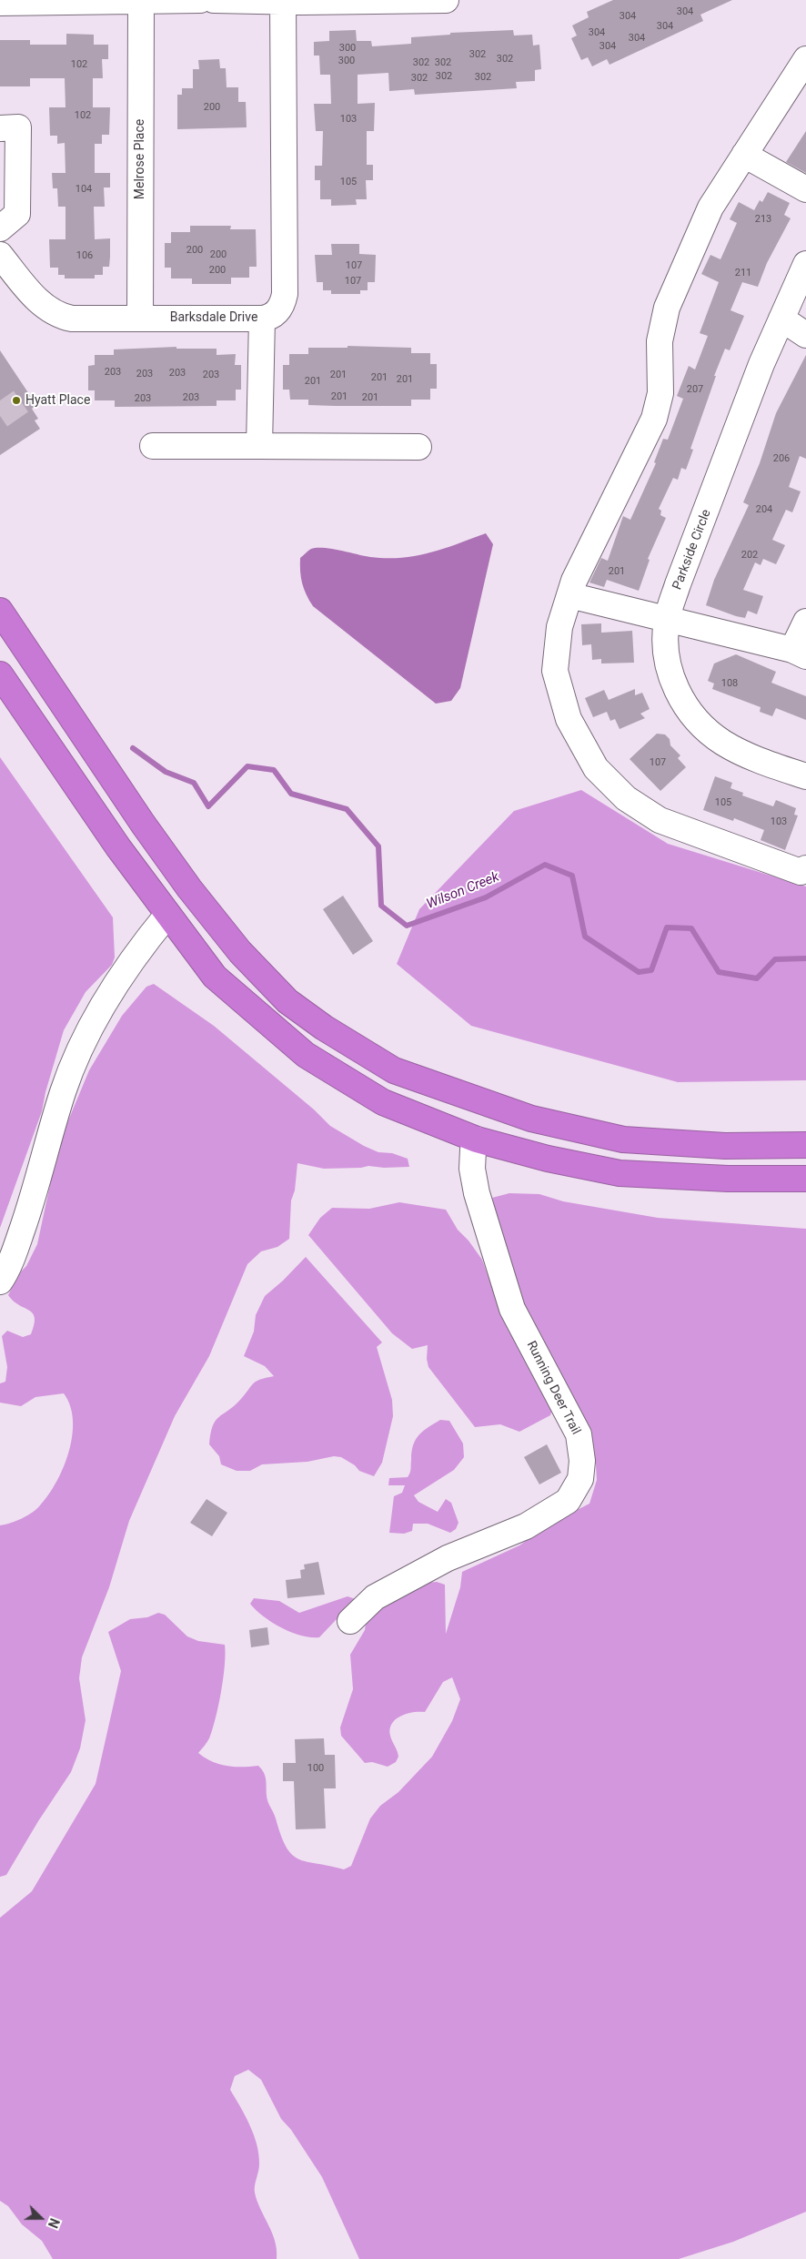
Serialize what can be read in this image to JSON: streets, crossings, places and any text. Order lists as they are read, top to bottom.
{
  "streets": {
    "street": [
      "Melrose Place",
      "Barksdale Drive",
      "Parkside Circle",
      "Running Deer Trail"
    ]
  },
  "crossings": [
    ["Melrose Place", "Barksdale Drive"]
  ],
  "water": ["Wilson Creek"],
  "places": ["Hyatt Place"],
  "house_numbers": [
    "304",
    "304",
    "304",
    "304",
    "304",
    "304",
    "300",
    "302",
    "302",
    "300",
    "302",
    "302",
    "102",
    "302",
    "302",
    "302",
    "200",
    "102",
    "103",
    "105",
    "104",
    "213",
    "200",
    "200",
    "106",
    "107",
    "200",
    "211",
    "107",
    "203",
    "203",
    "203",
    "203",
    "201",
    "201",
    "201",
    "201",
    "207",
    "201",
    "203",
    "201",
    "203",
    "206",
    "204",
    "202",
    "201",
    "108",
    "107",
    "105",
    "103",
    "100"
  ],
  "north": "right"
}
